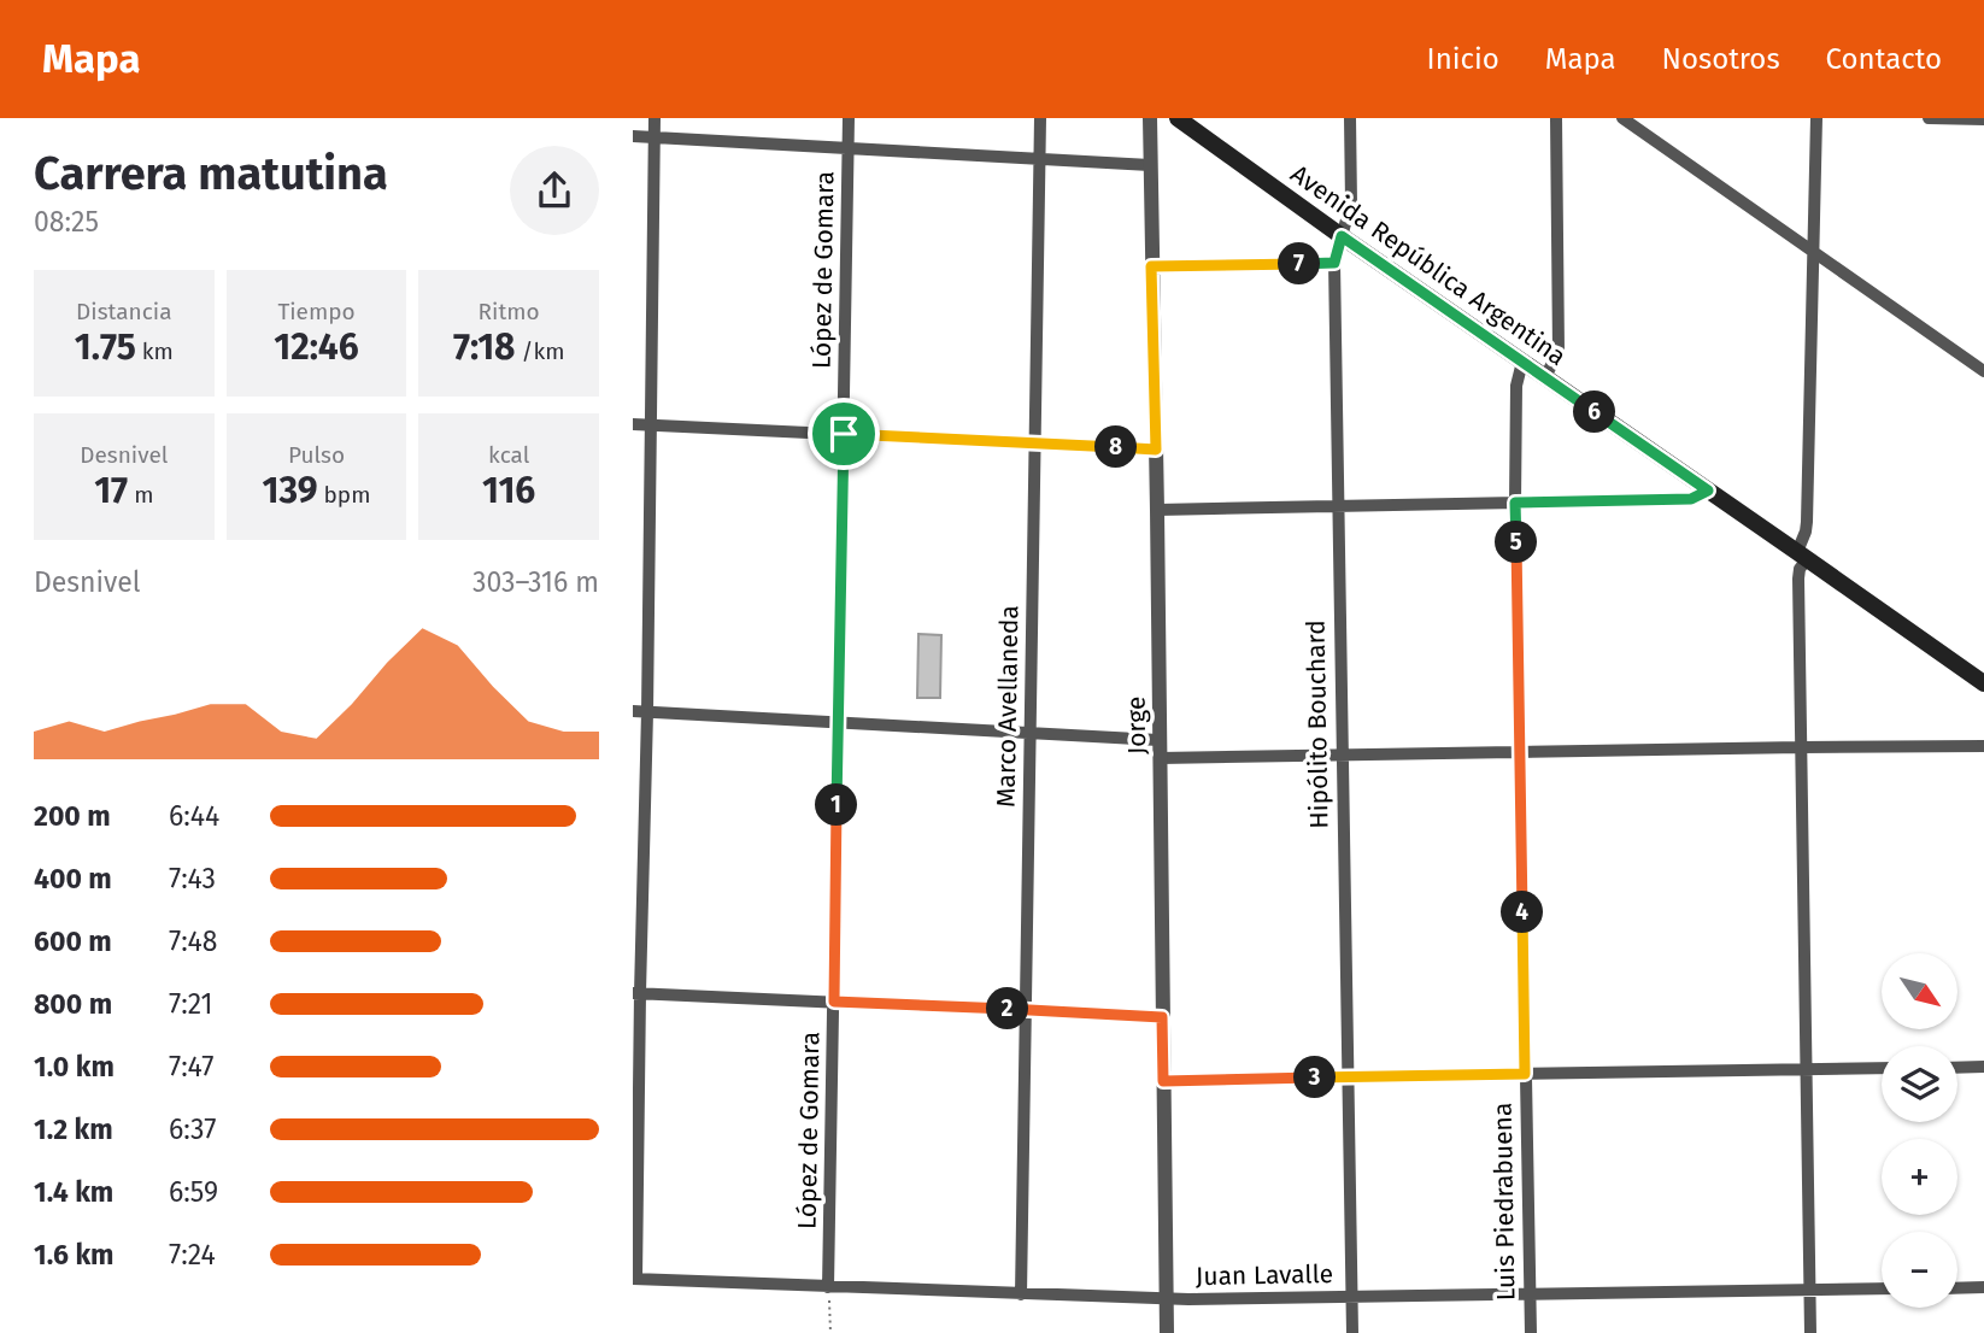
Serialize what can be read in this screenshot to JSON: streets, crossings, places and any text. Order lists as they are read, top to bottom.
{
  "streets": {
    "main road": ["Avenida República Argentina"],
    "street": [
      "López de Gomara",
      "Marco Avellaneda",
      "Hipólito Bouchard",
      "Jorge",
      "Luis Piedrabuena",
      "Juan Lavalle"
    ]
  },
  "crossings": [
    ["Avenida República Argentina", "Hipólito Bouchard"],
    ["Avenida República Argentina", "Luis Piedrabuena"],
    ["López de Gomara", "Juan Lavalle"],
    ["Marco Avellaneda", "Juan Lavalle"],
    ["Hipólito Bouchard", "Juan Lavalle"],
    ["Jorge", "Juan Lavalle"],
    ["Luis Piedrabuena", "Juan Lavalle"]
  ],
  "north": "bottom right",
  "page": {
    "header": "Mapa",
    "nav": [
      "Inicio",
      "Mapa",
      "Nosotros",
      "Contacto"
    ],
    "heading": ["Carrera matutina", "08:25"],
    "pins": [
      "7",
      "6",
      "8",
      "5",
      "1",
      "4",
      "2",
      "3"
    ],
    "stats": [
      ["Distancia", "1.75 km"],
      ["Tiempo", "12:46"],
      ["Ritmo", "7:18 /km"],
      ["Desnivel", "17 m"],
      ["Pulso", "139 bpm"],
      ["kcal", "116"]
    ],
    "chart": ["Desnivel", "303–316 m"],
    "list": [
      {
        "name": "200 m",
        "note": "6:44"
      },
      {
        "name": "400 m",
        "note": "7:43"
      },
      {
        "name": "600 m",
        "note": "7:48"
      },
      {
        "name": "800 m",
        "note": "7:21"
      },
      {
        "name": "1.0 km",
        "note": "7:47"
      },
      {
        "name": "1.2 km",
        "note": "6:37"
      },
      {
        "name": "1.4 km",
        "note": "6:59"
      },
      {
        "name": "1.6 km",
        "note": "7:24"
      }
    ],
    "map_buttons": ["+", "−"]
  }
}
